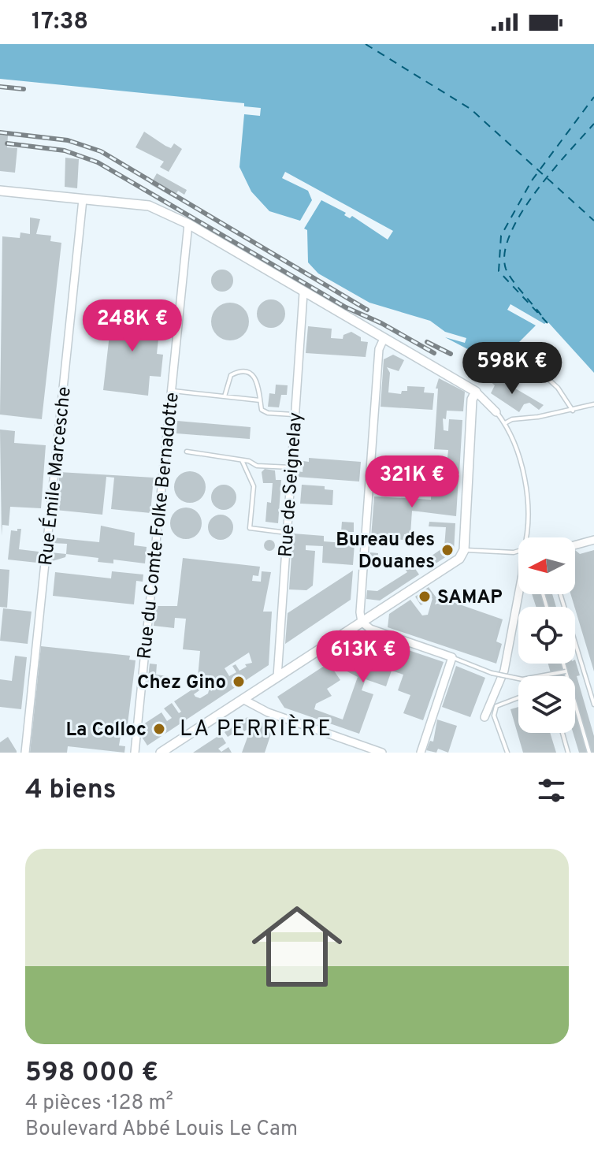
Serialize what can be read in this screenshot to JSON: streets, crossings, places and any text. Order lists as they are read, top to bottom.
{
  "streets": {
    "street": ["Rue Émile Marcesche", "Rue de Seignelay", "Rue du Comte Folke Bernadotte"]
  },
  "districts": ["LA PERRIÈRE"],
  "places": [
    "Bureau des Douanes",
    "SAMAP",
    "Chez Gino",
    "La Colloc"
  ],
  "north": "left",
  "page": {
    "status": "17:38",
    "price": [
      "248K €",
      "598K €",
      "321K €",
      "613K €"
    ],
    "heading": "4 biens",
    "list": [
      {
        "name": "598 000 €",
        "note": "4 pièces · 128 m² · Boulevard Abbé Louis Le Cam"
      }
    ]
  }
}
